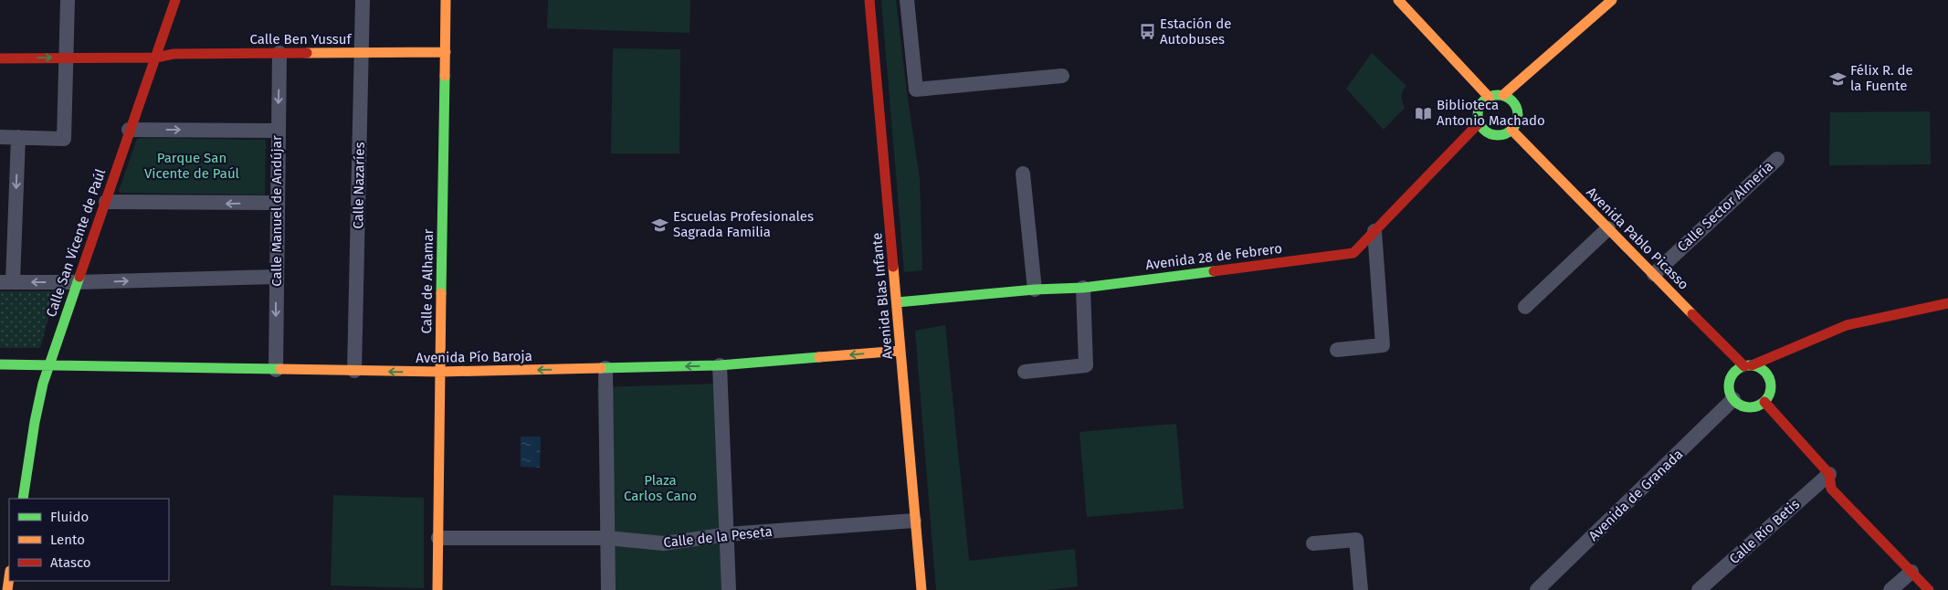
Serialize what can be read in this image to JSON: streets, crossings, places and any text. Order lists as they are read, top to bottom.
{
  "streets": {
    "street": [
      "Calle Ben Yussuf",
      "Calle Nazaríes",
      "Calle Sector Almería",
      "Calle Manuel de Andújar",
      "Avenida Pablo Picasso",
      "Calle San Vicente de Paúl",
      "Avenida 28 de Febrero",
      "Calle de Alhamar",
      "Avenida Blas Infante",
      "Avenida Pío Baroja",
      "Avenida de Granada",
      "Calle Río Betis",
      "Calle de la Peseta"
    ]
  },
  "crossings": [
    ["Calle Ben Yussuf", "Calle Nazaríes"],
    ["Calle Ben Yussuf", "Calle Manuel de Andújar"],
    ["Calle Ben Yussuf", "Calle San Vicente de Paúl"],
    ["Calle Ben Yussuf", "Calle de Alhamar"],
    ["Calle Nazaríes", "Avenida Pío Baroja"],
    ["Calle Sector Almería", "Avenida Pablo Picasso"],
    ["Calle Manuel de Andújar", "Avenida Pío Baroja"],
    ["Avenida Pablo Picasso", "Avenida 28 de Febrero"],
    ["Avenida Pablo Picasso", "Avenida de Granada"],
    ["Calle San Vicente de Paúl", "Avenida Pío Baroja"],
    ["Avenida 28 de Febrero", "Avenida Blas Infante"],
    ["Calle de Alhamar", "Avenida Pío Baroja"],
    ["Calle de Alhamar", "Calle de la Peseta"],
    ["Avenida Blas Infante", "Avenida Pío Baroja"],
    ["Avenida Blas Infante", "Calle de la Peseta"]
  ],
  "one_way": ["Calle Manuel de Andújar", "Avenida Pío Baroja"],
  "parks": ["Parque San Vicente de Paúl", "Plaza Carlos Cano"],
  "places": {
    "bus stop": ["Estación de Autobuses"],
    "school or university": ["Félix R. de la Fuente", "Escuelas Profesionales Sagrada Familia"],
    "library": ["Biblioteca Antonio Machado"]
  },
  "legend": ["Fluido", "Lento", "Atasco"]
}
